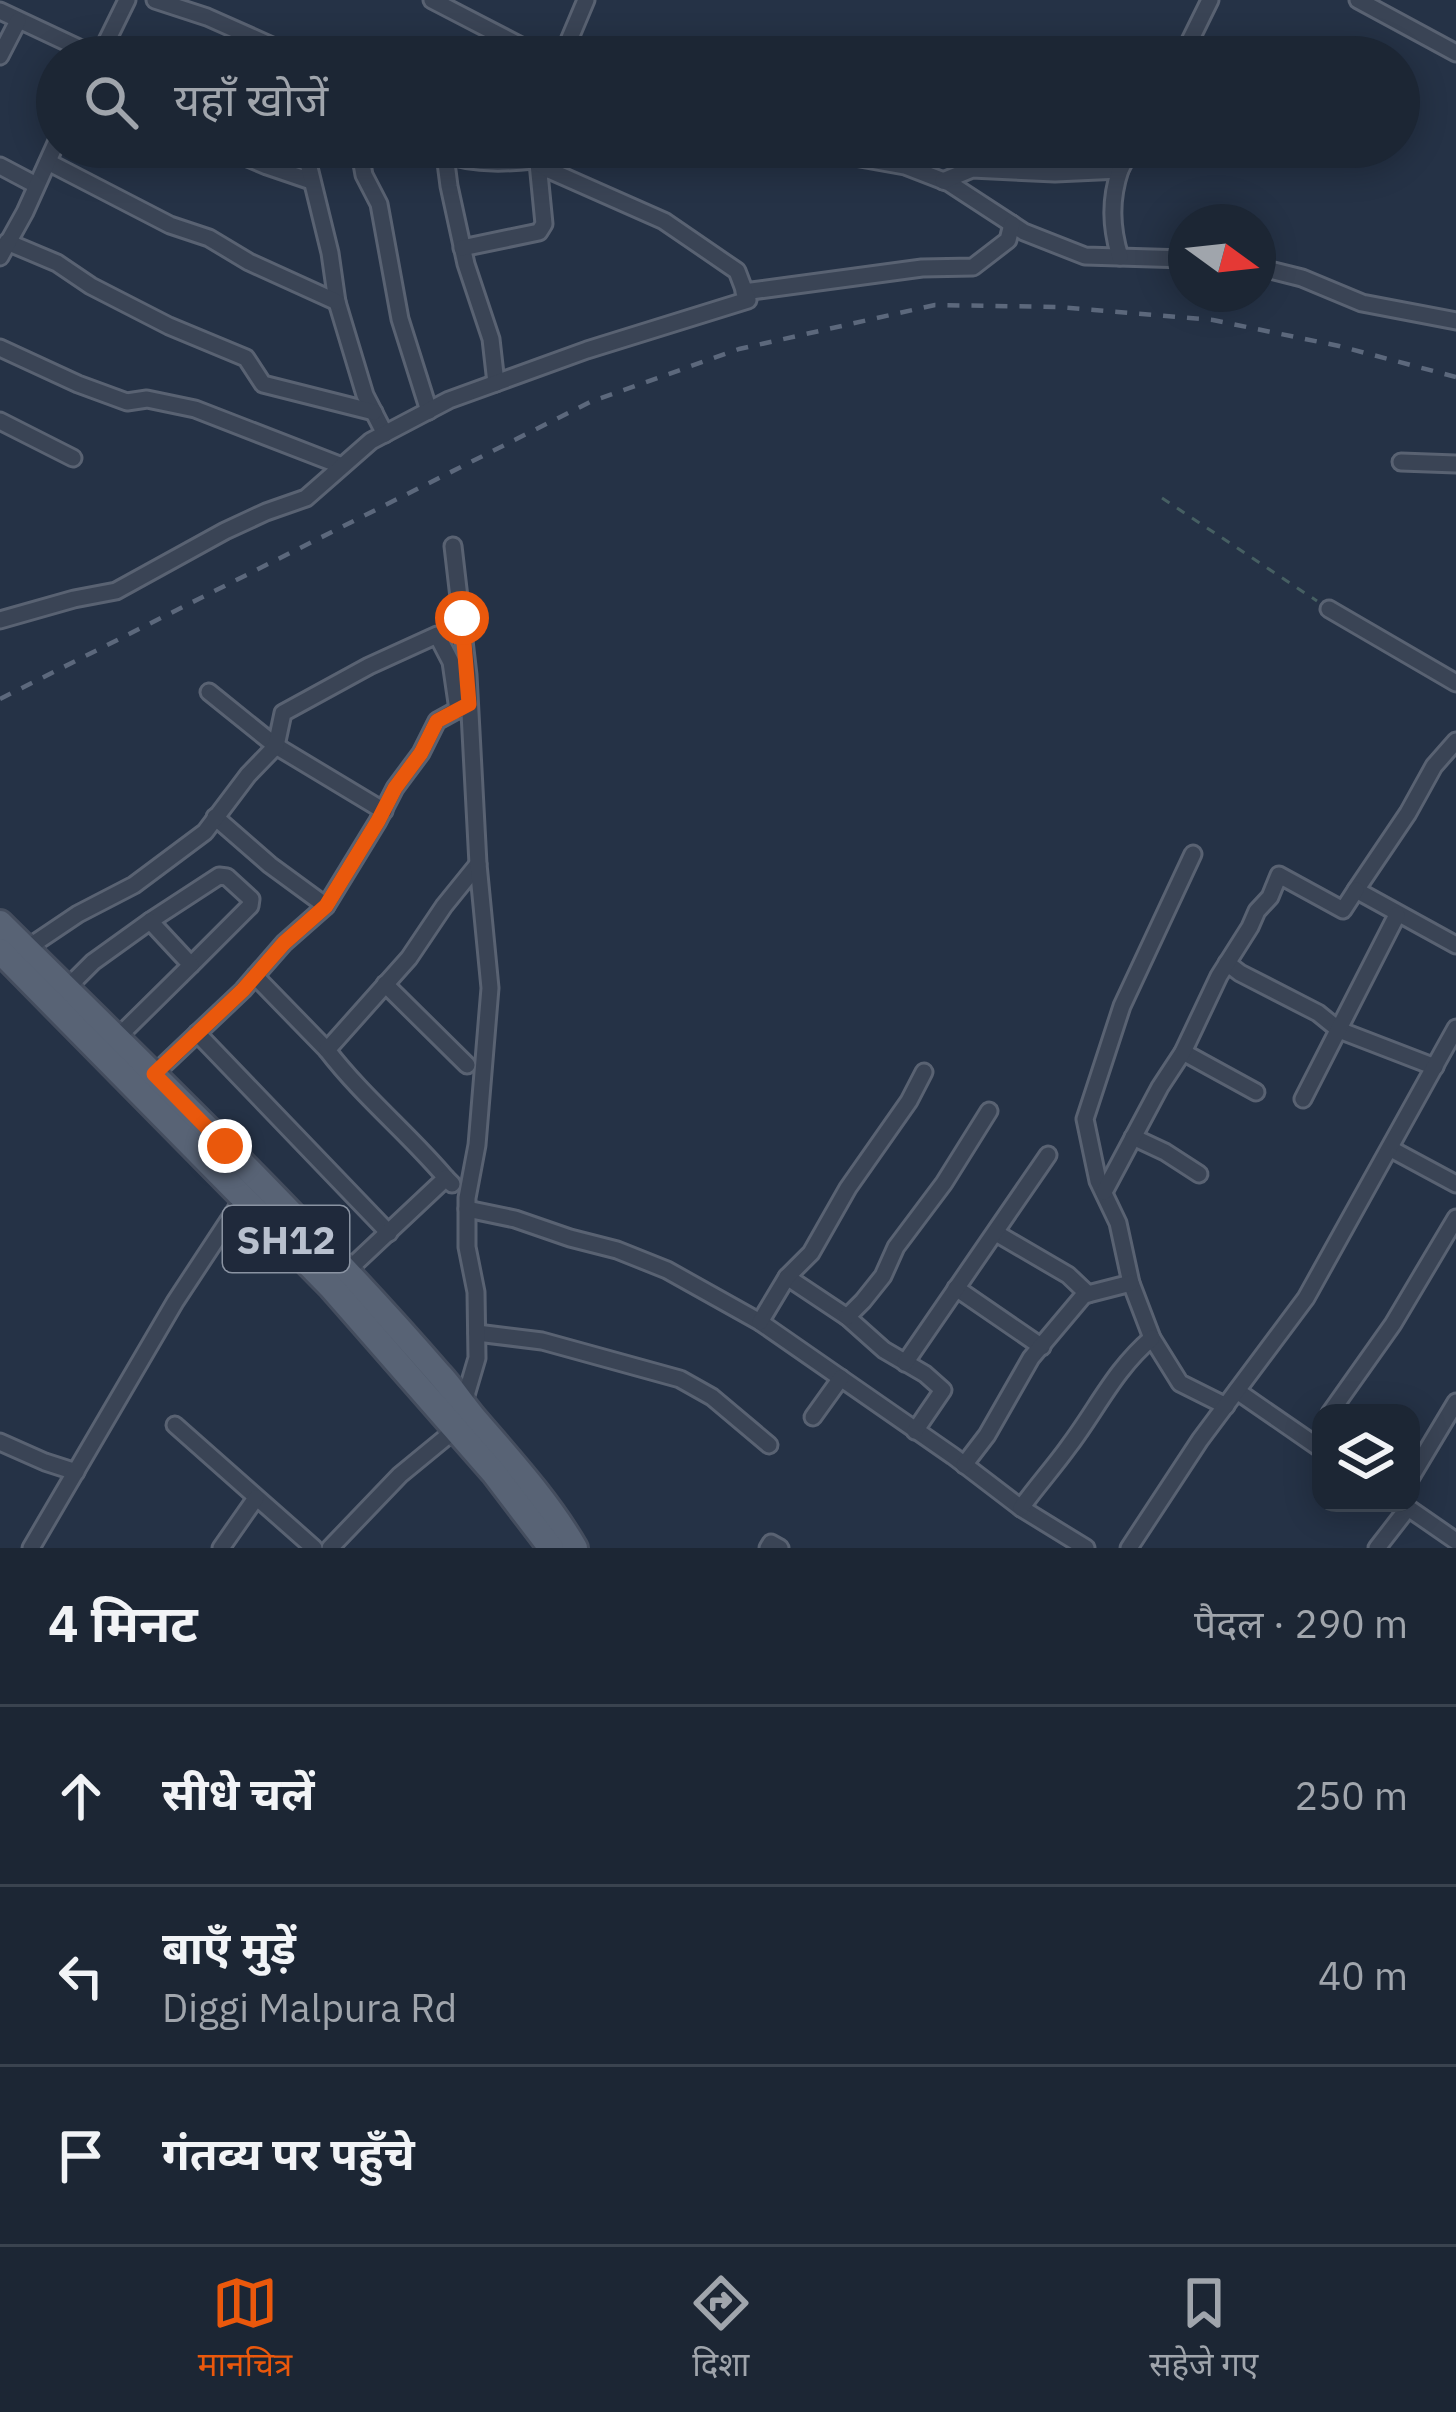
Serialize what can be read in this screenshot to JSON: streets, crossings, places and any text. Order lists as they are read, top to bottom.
{
  "streets": {
    "main road": ["SH12"]
  },
  "north": "right",
  "page": {
    "search": "यहाँ खोजें",
    "heading": ["4 मिनट", "पैदल · 290 m"],
    "list": [
      ["सीधे चलें", "250 m"],
      ["बाएँ मुड़ें", "Diggi Malpura Rd", "40 m"],
      "गंतव्य पर पहुँचे"
    ],
    "nav": ["मानचित्र", "दिशा", "सहेजे गए"]
  }
}
